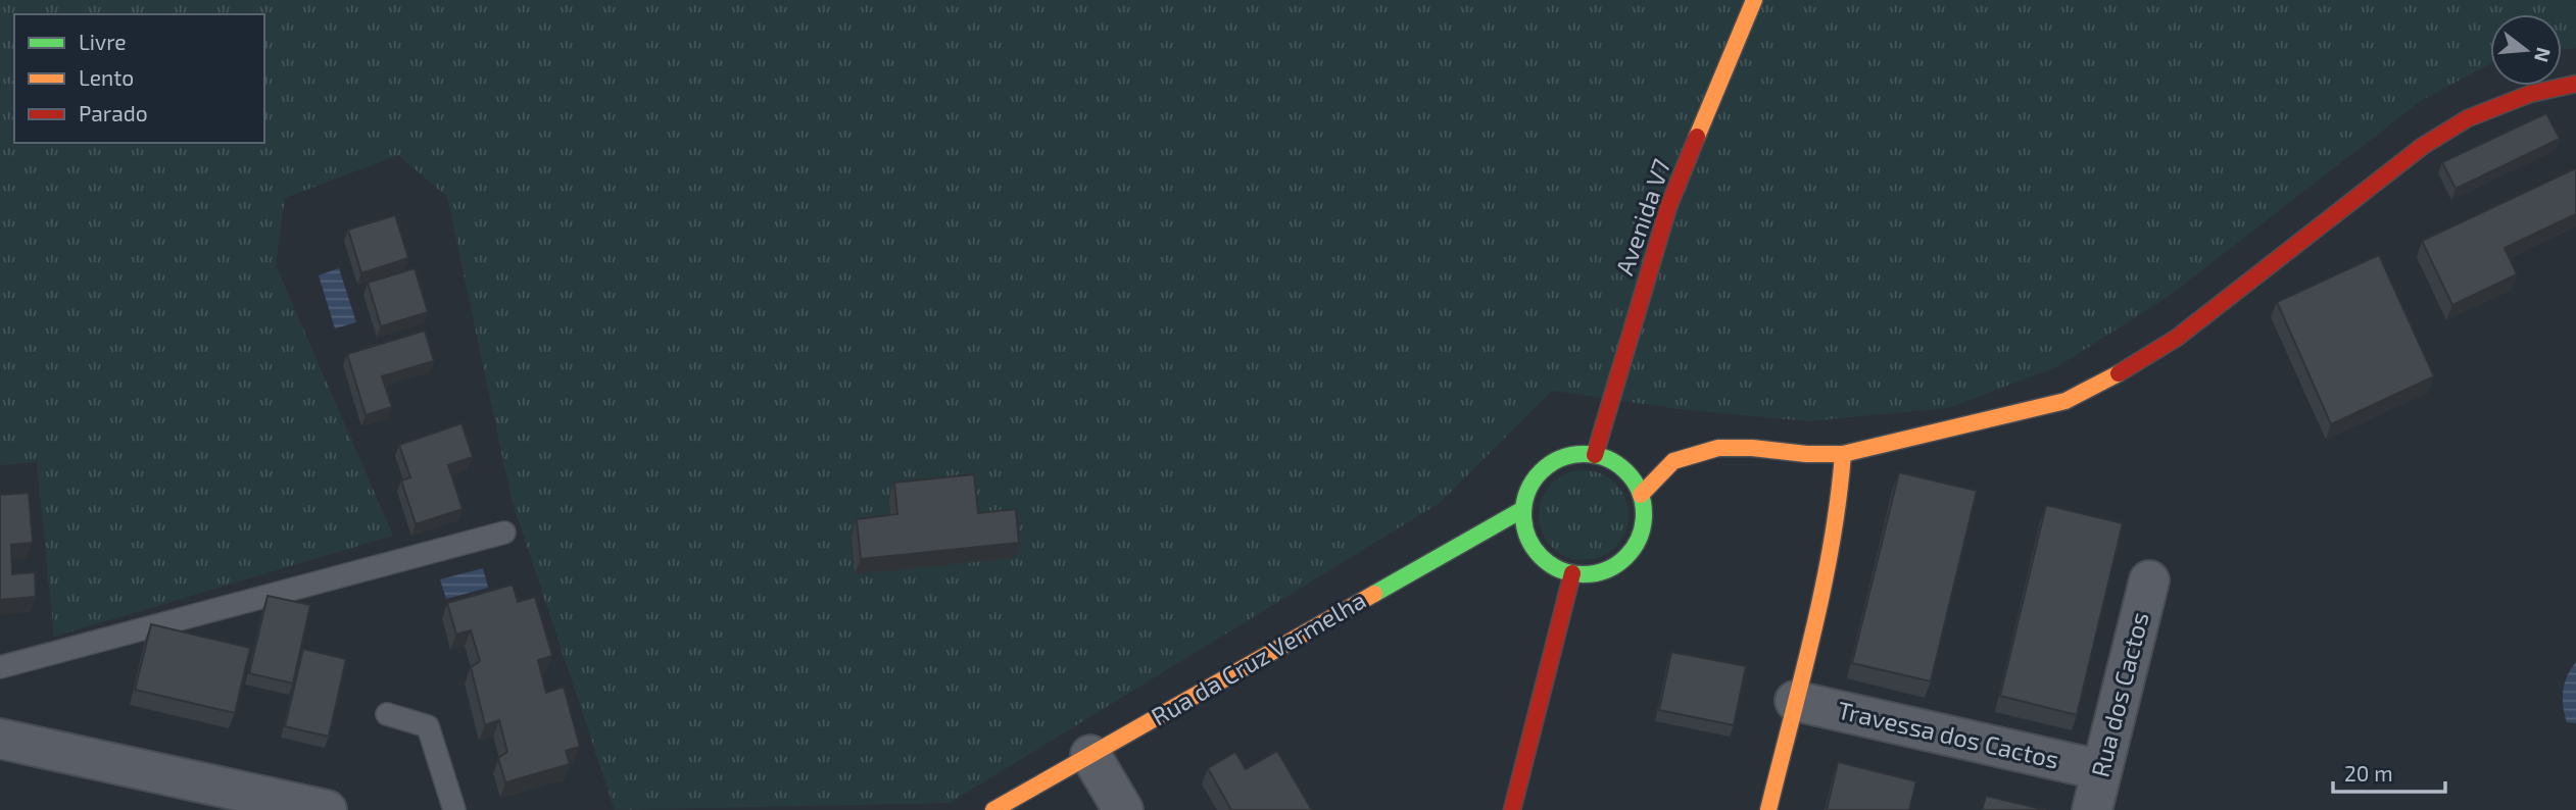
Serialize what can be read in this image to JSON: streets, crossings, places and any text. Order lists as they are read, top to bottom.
{
  "streets": {
    "street": [
      "Avenida V7",
      "Rua da Cruz Vermelha",
      "Rua dos Cactos",
      "Travessa dos Cactos"
    ]
  },
  "crossings": [
    ["Avenida V7", "Rua da Cruz Vermelha"],
    ["Rua dos Cactos", "Travessa dos Cactos"]
  ],
  "legend": ["Livre", "Lento", "Parado"],
  "scale_bar": "20 m",
  "north": "right"
}
